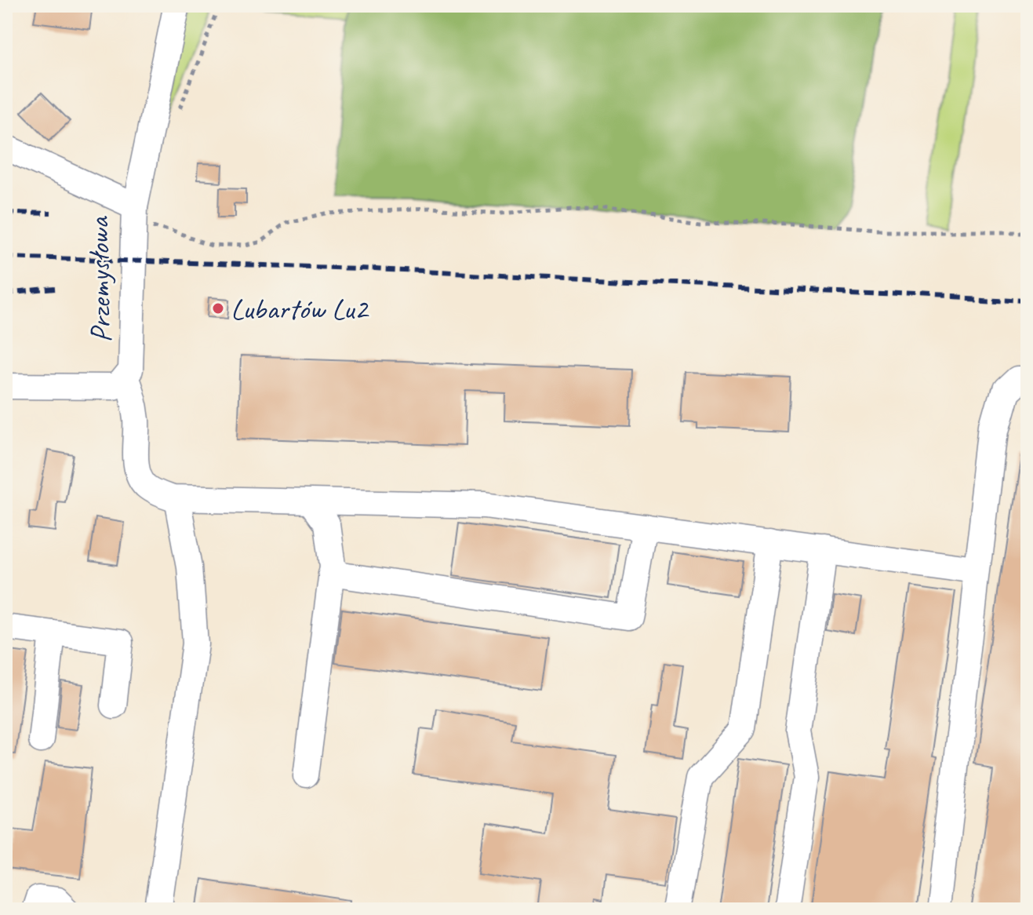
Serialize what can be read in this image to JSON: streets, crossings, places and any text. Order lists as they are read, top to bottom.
{
  "streets": {
    "street": ["Przemysłowa"]
  },
  "places": ["Lubartów Lu2"]
}
